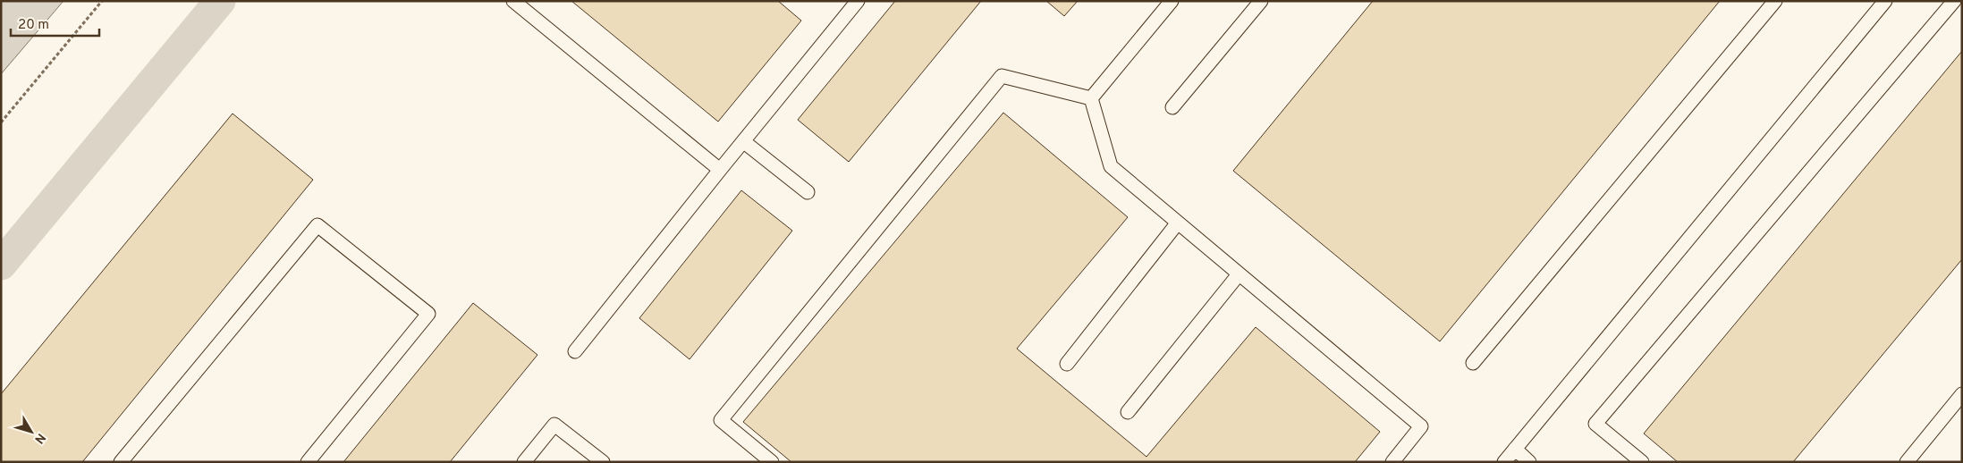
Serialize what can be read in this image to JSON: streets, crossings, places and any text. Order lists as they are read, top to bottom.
{
  "scale_bar": "20 m",
  "north": "bottom right"
}
